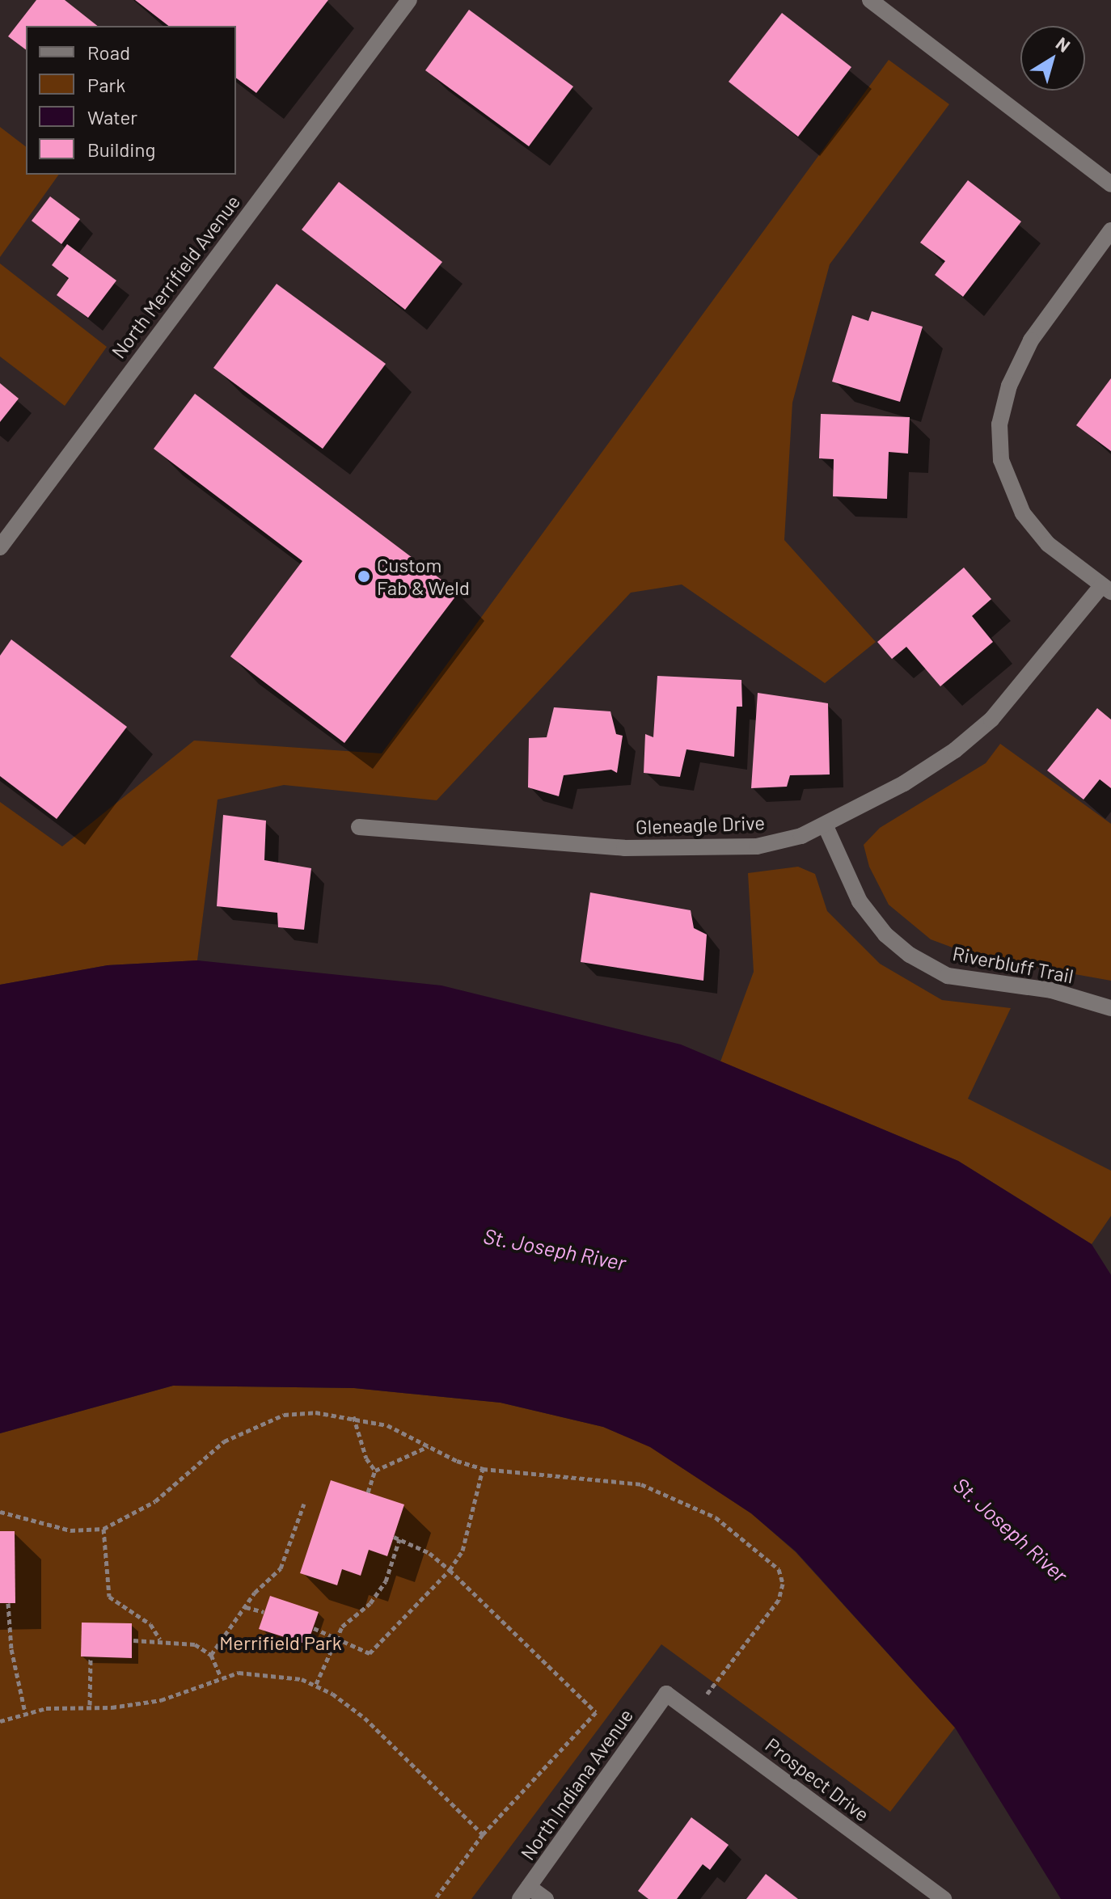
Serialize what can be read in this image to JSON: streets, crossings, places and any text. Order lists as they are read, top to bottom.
{
  "streets": {
    "street": [
      "North Merrifield Avenue",
      "Gleneagle Drive",
      "Riverbluff Trail",
      "Prospect Drive",
      "North Indiana Avenue"
    ]
  },
  "crossings": [
    ["Gleneagle Drive", "Riverbluff Trail"],
    ["Prospect Drive", "North Indiana Avenue"]
  ],
  "water": ["St. Joseph River"],
  "parks": ["Merrifield Park"],
  "places": ["Custom Fab & Weld"],
  "legend": [
    "Road",
    "Park",
    "Water",
    "Building"
  ],
  "north": "top right"
}
